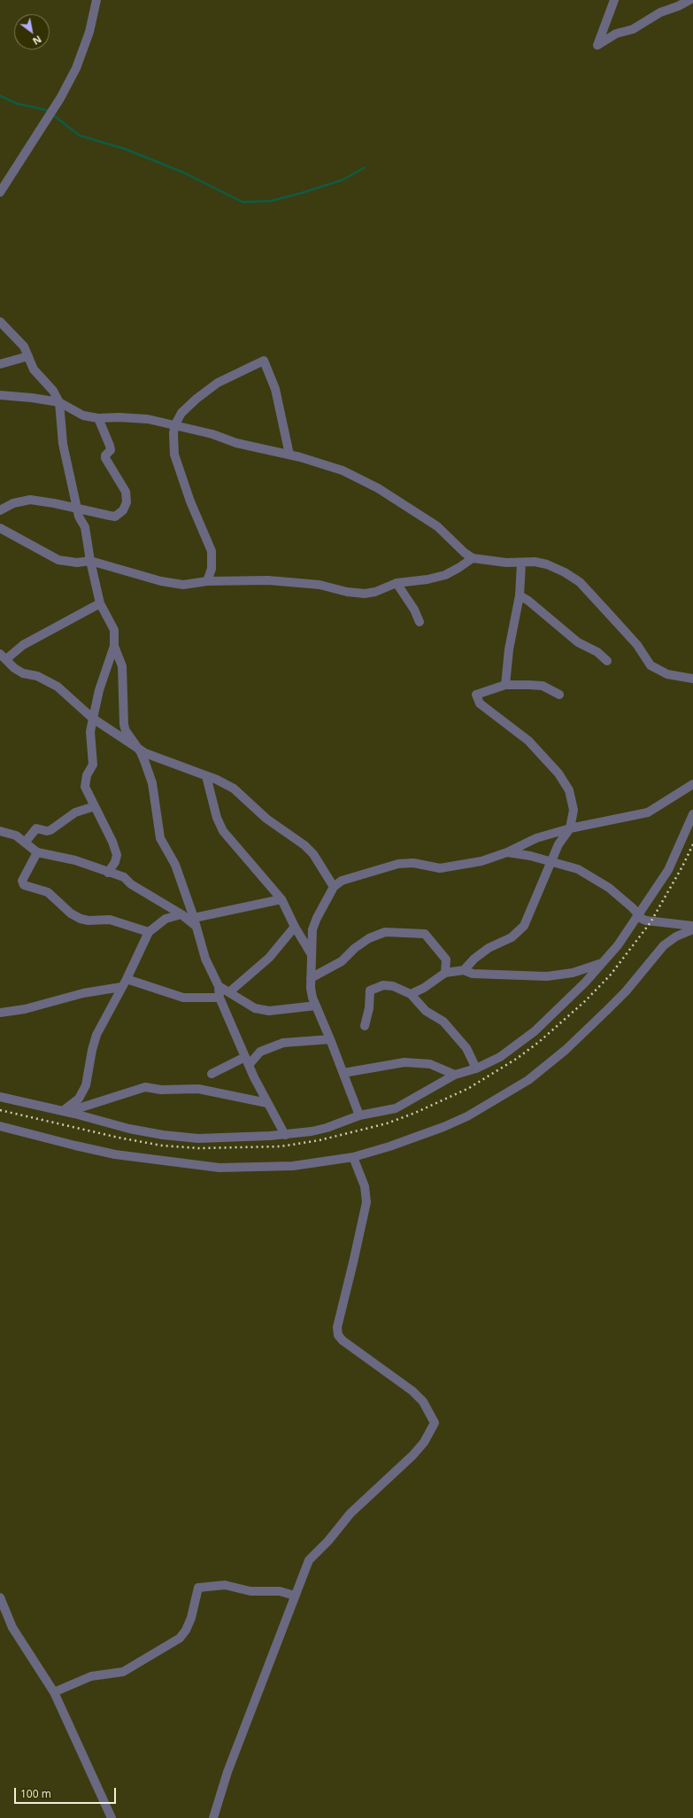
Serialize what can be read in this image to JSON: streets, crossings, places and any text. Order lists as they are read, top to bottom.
{
  "scale_bar": "100 m",
  "north": "bottom right"
}
